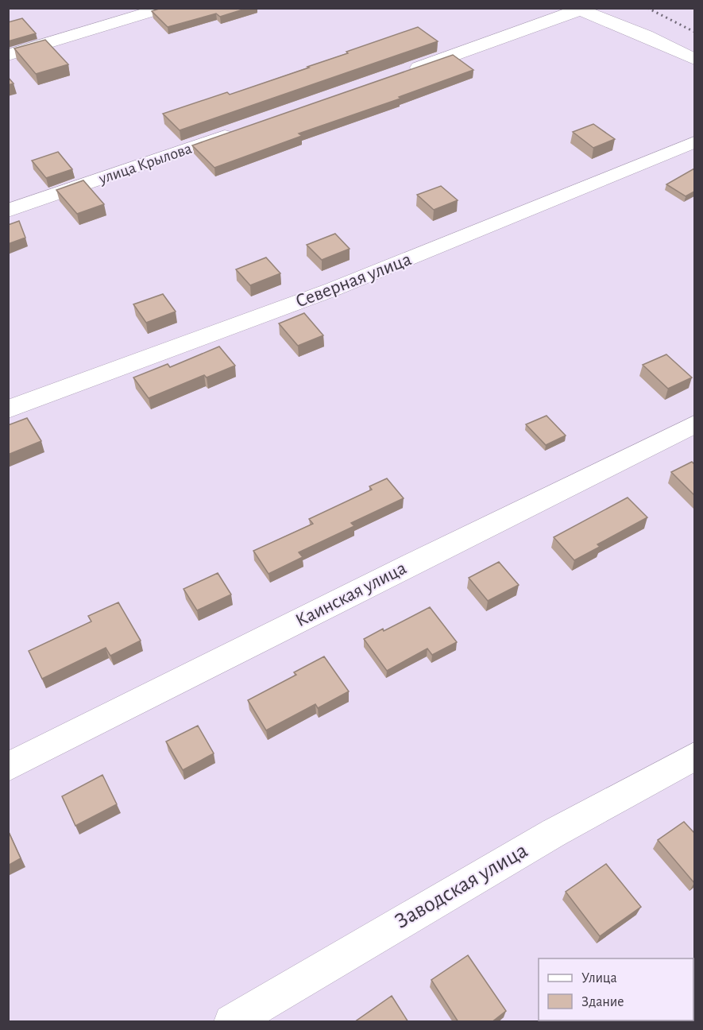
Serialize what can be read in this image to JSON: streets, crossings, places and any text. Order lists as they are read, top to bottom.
{
  "streets": {
    "street": [
      "улица Крылова",
      "Северная улица",
      "Каинская улица",
      "Заводская улица"
    ]
  },
  "legend": ["Улица", "Здание"]
}
